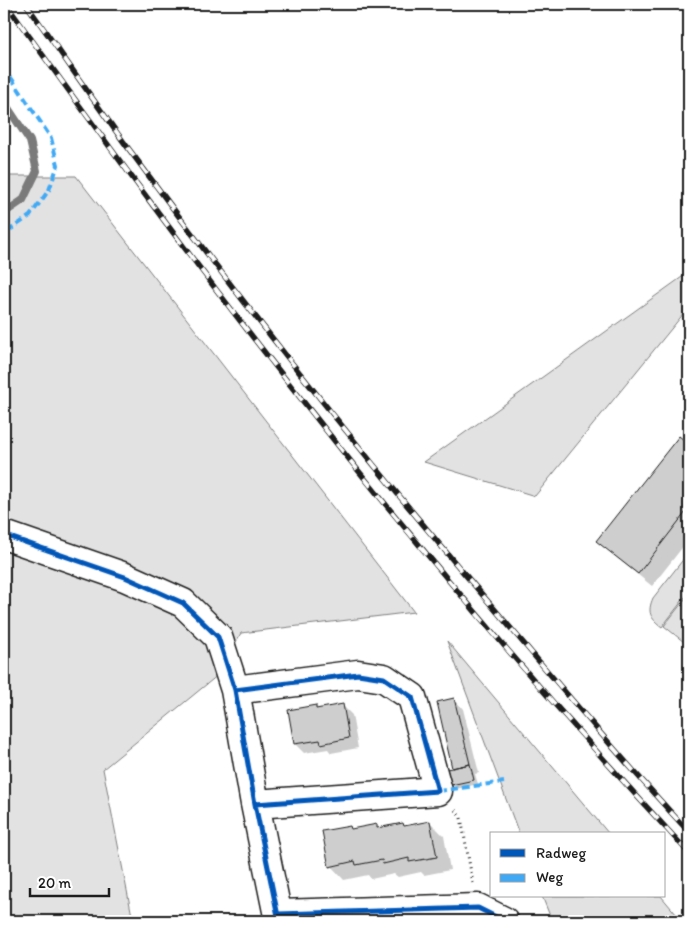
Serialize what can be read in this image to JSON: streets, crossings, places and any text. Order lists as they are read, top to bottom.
{
  "legend": ["Radweg", "Weg"],
  "scale_bar": "20 m"
}
